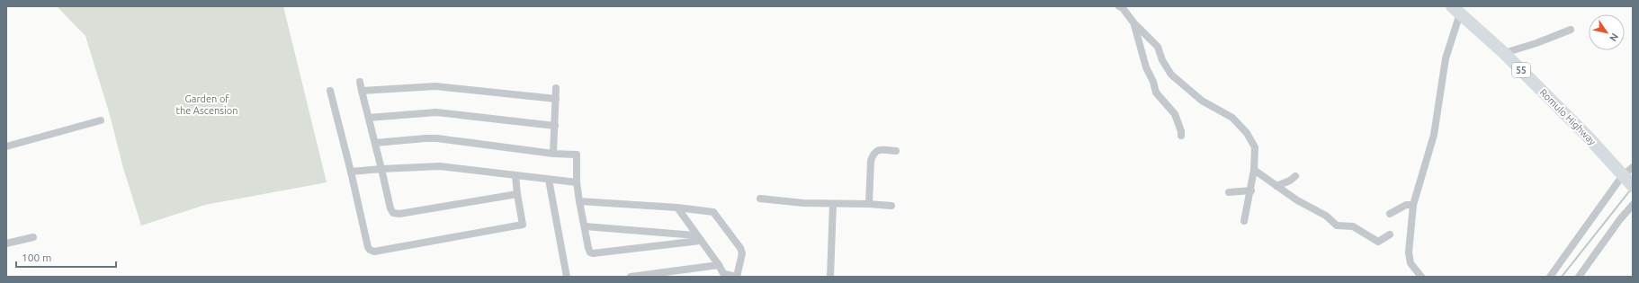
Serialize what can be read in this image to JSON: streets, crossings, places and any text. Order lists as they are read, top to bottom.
{
  "streets": {
    "highway": ["55", "Romulo Highway"]
  },
  "parks": ["Garden of the Ascension"],
  "scale_bar": "100 m",
  "north": "bottom right"
}
